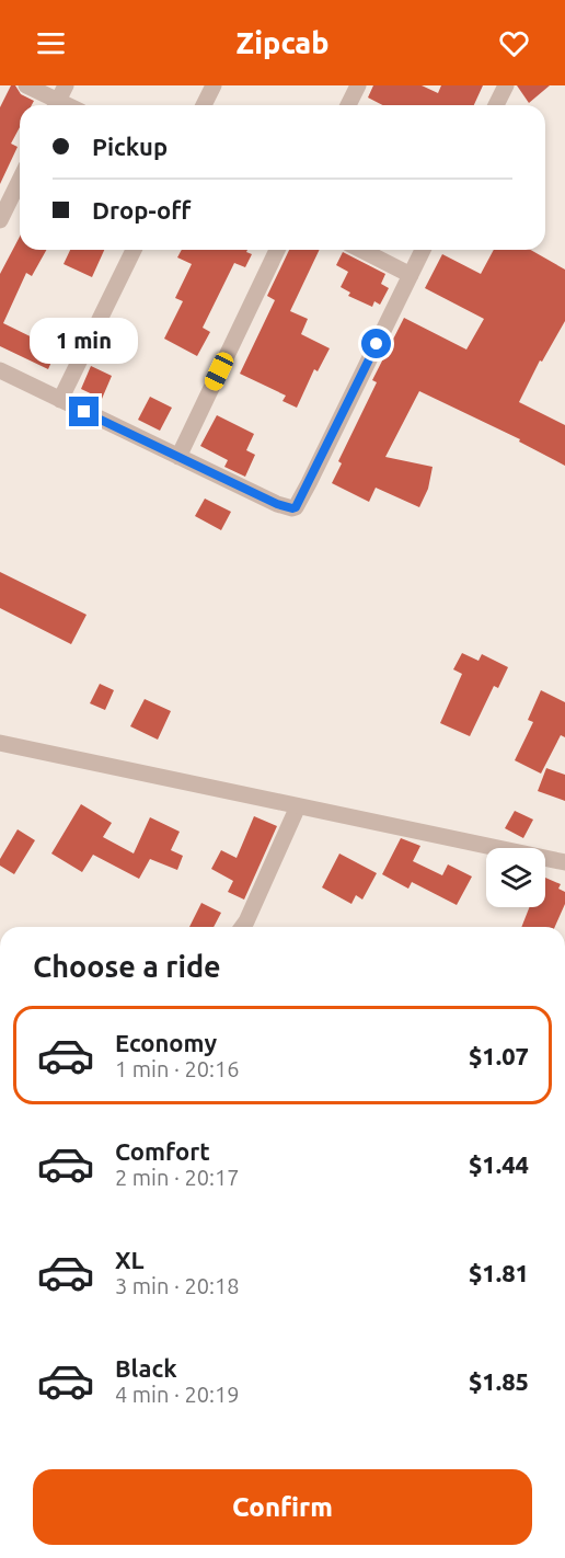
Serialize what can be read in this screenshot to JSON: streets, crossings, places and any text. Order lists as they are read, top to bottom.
{
  "page": {
    "header": "Zipcab",
    "banner": ["Pickup", "Drop-off"],
    "bubble": "1 min",
    "heading": "Choose a ride",
    "list": [
      {
        "name": "Economy",
        "note": "1 min · 20:16",
        "value": "$1.07"
      },
      {
        "name": "Comfort",
        "note": "2 min · 20:17",
        "value": "$1.44"
      },
      {
        "name": "XL",
        "note": "3 min · 20:18",
        "value": "$1.81"
      },
      {
        "name": "Black",
        "note": "4 min · 20:19",
        "value": "$1.85"
      }
    ],
    "buttons": "Confirm"
  }
}
